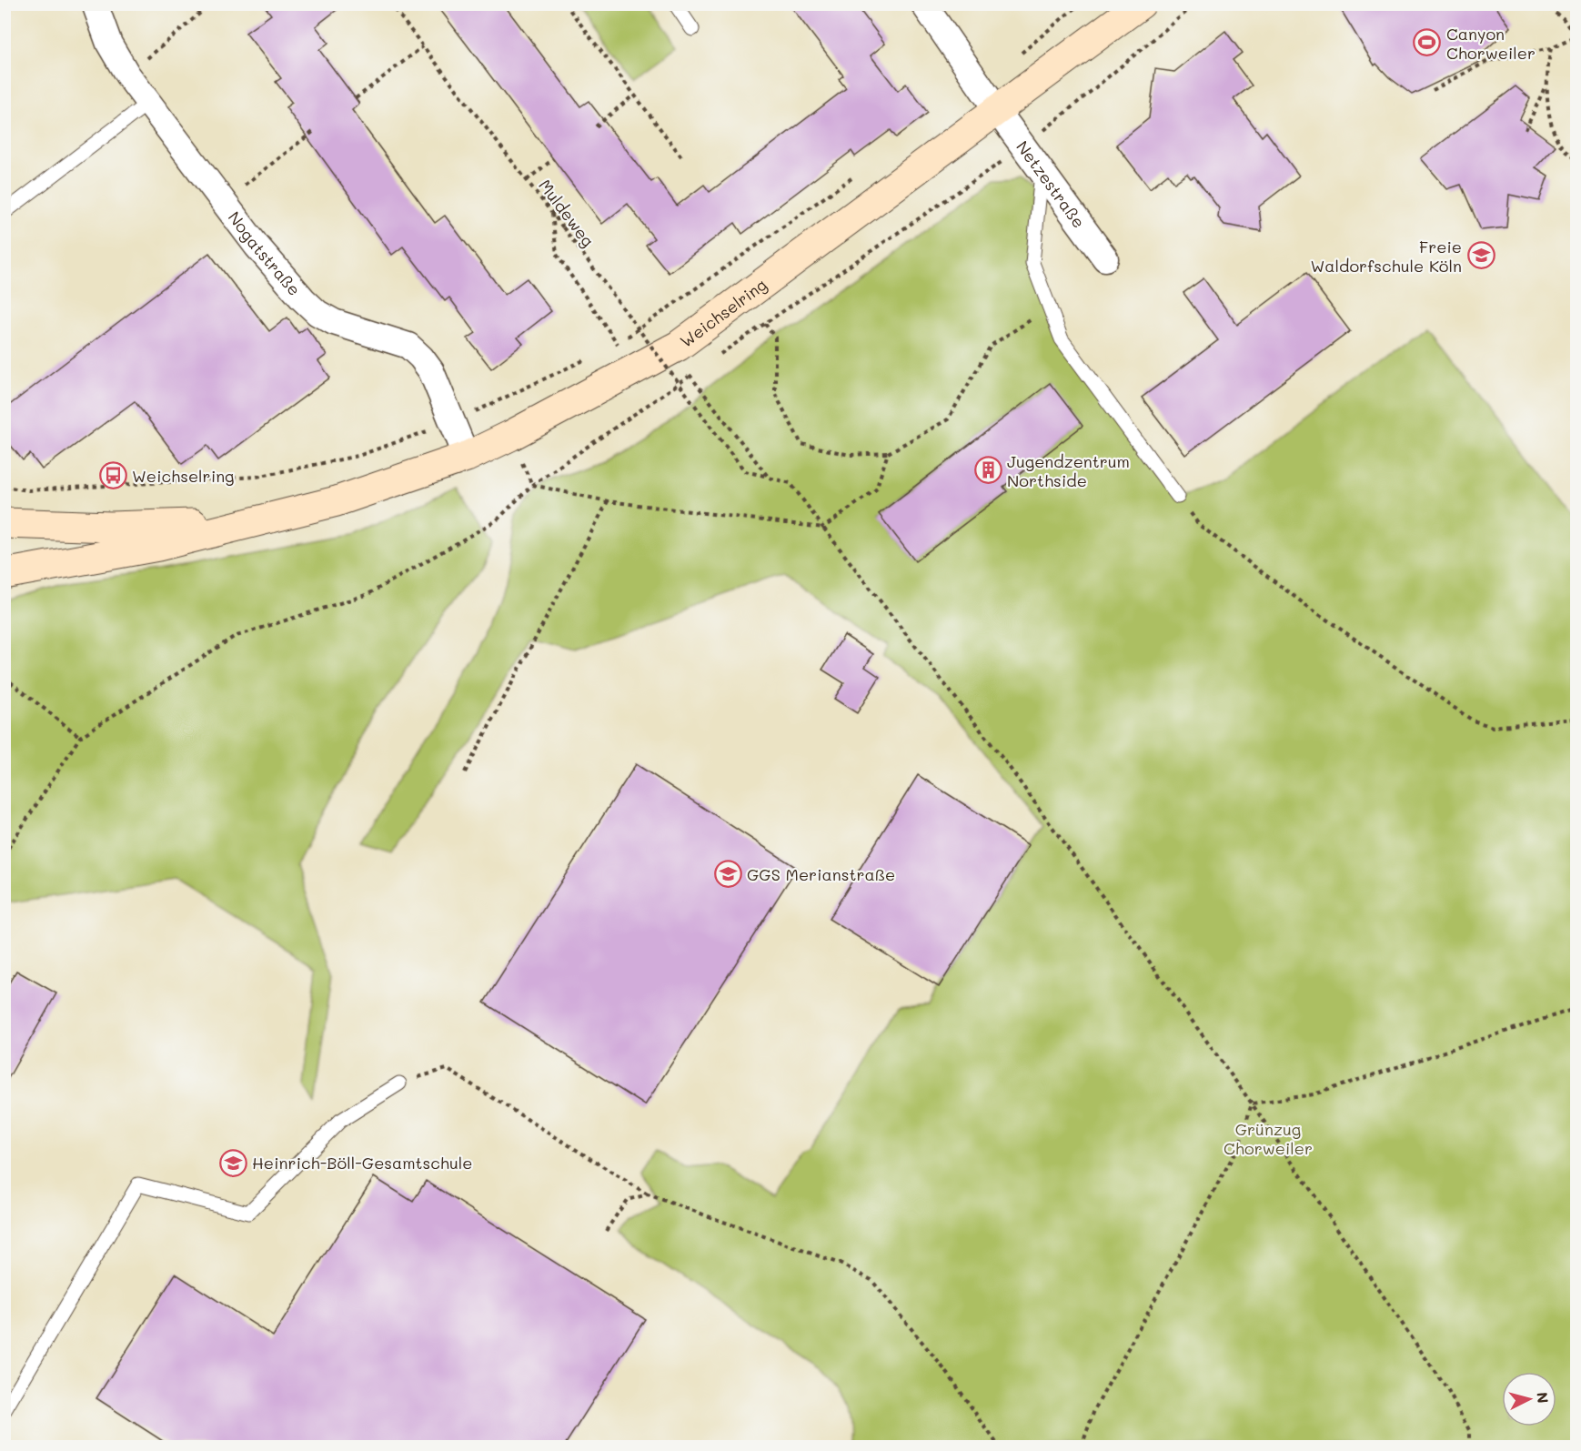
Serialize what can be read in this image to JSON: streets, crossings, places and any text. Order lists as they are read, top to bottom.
{
  "streets": {
    "street": ["Netzestraße", "Nogatstraße", "Weichselring"],
    "path": ["Muldeweg"]
  },
  "crossings": [
    ["Netzestraße", "Weichselring"],
    ["Nogatstraße", "Weichselring"]
  ],
  "parks": ["Grünzug Chorweiler"],
  "places": {
    "sports": ["Canyon Chorweiler"],
    "school or university": ["Freie Waldorfschule Köln", "GGS Merianstraße", "Heinrich-Böll-Gesamtschule"],
    "building": ["Jugendzentrum Northside"],
    "bus stop": ["Weichselring"]
  },
  "north": "right"
}
